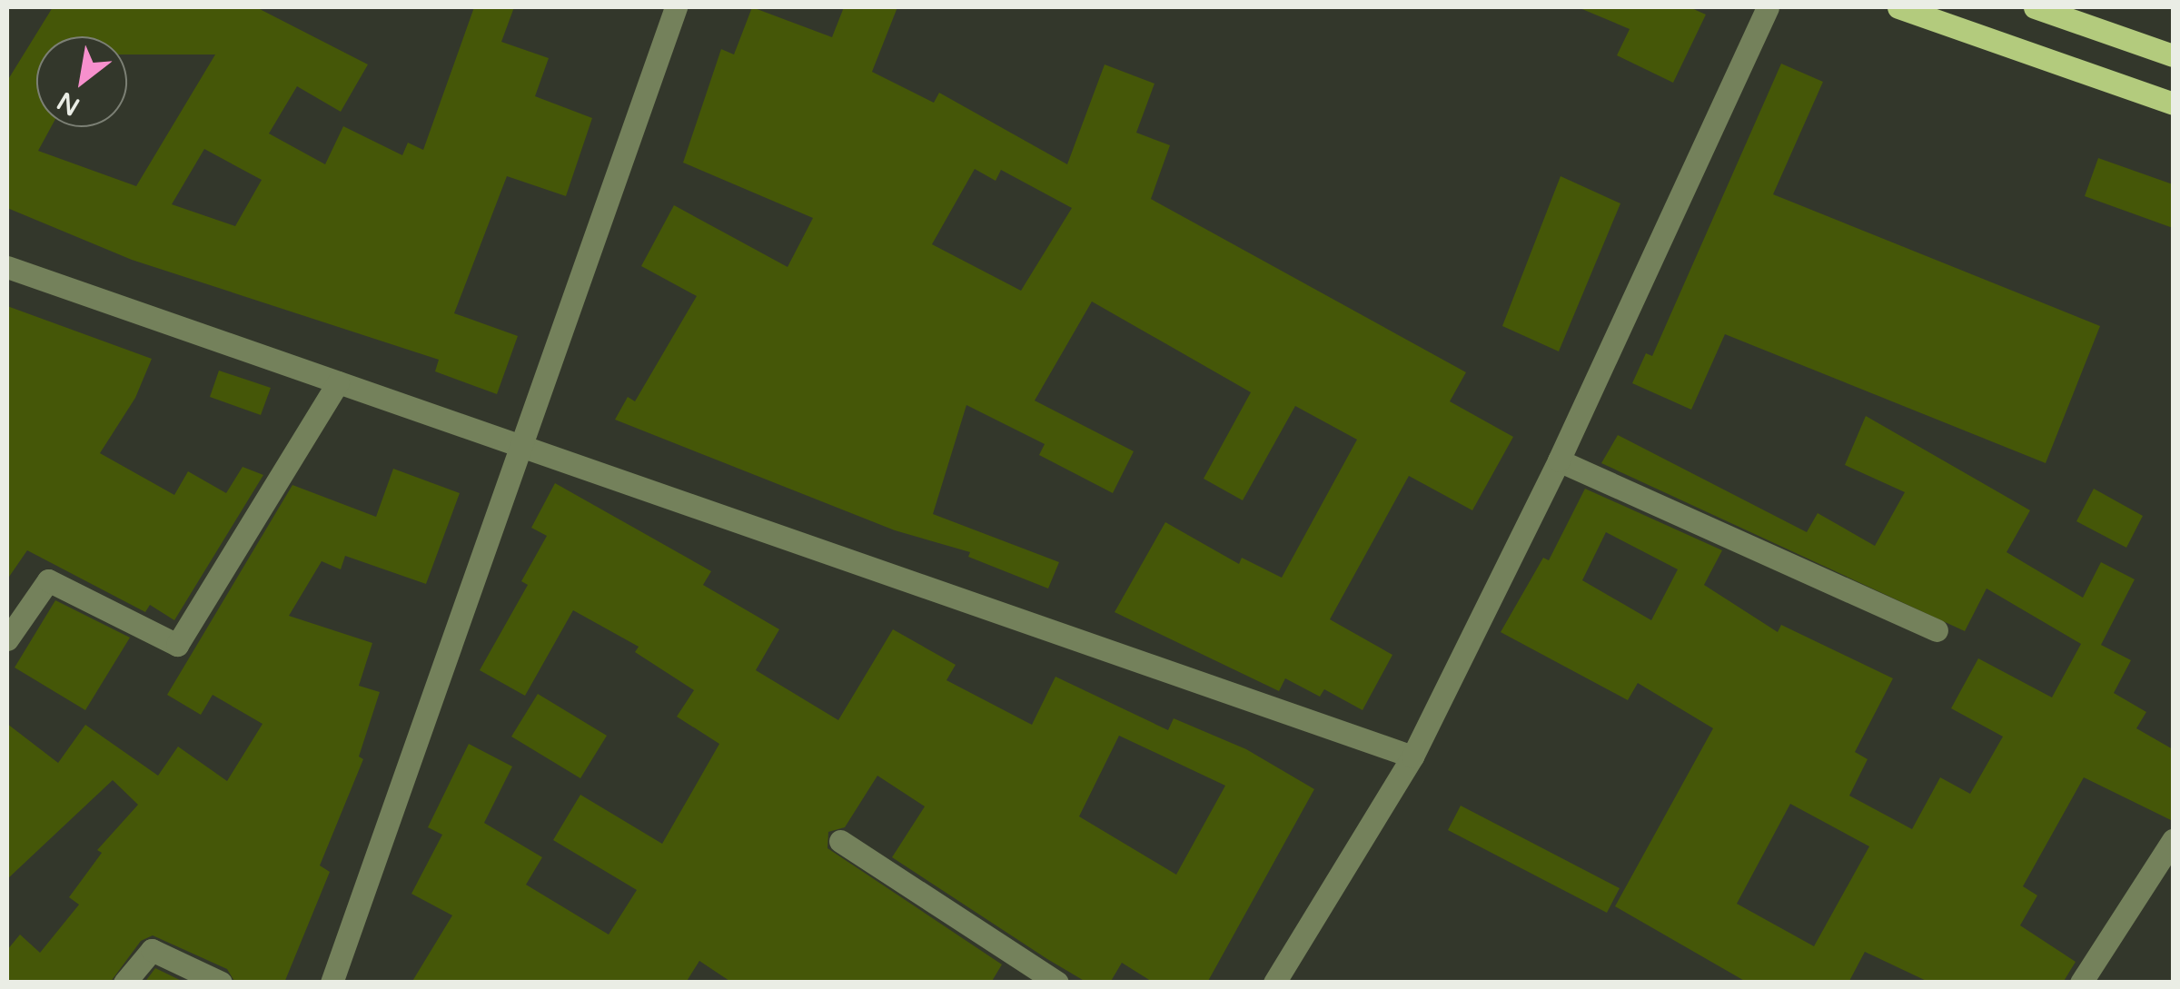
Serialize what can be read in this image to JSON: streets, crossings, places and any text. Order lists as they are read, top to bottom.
{
  "north": "bottom left"
}
